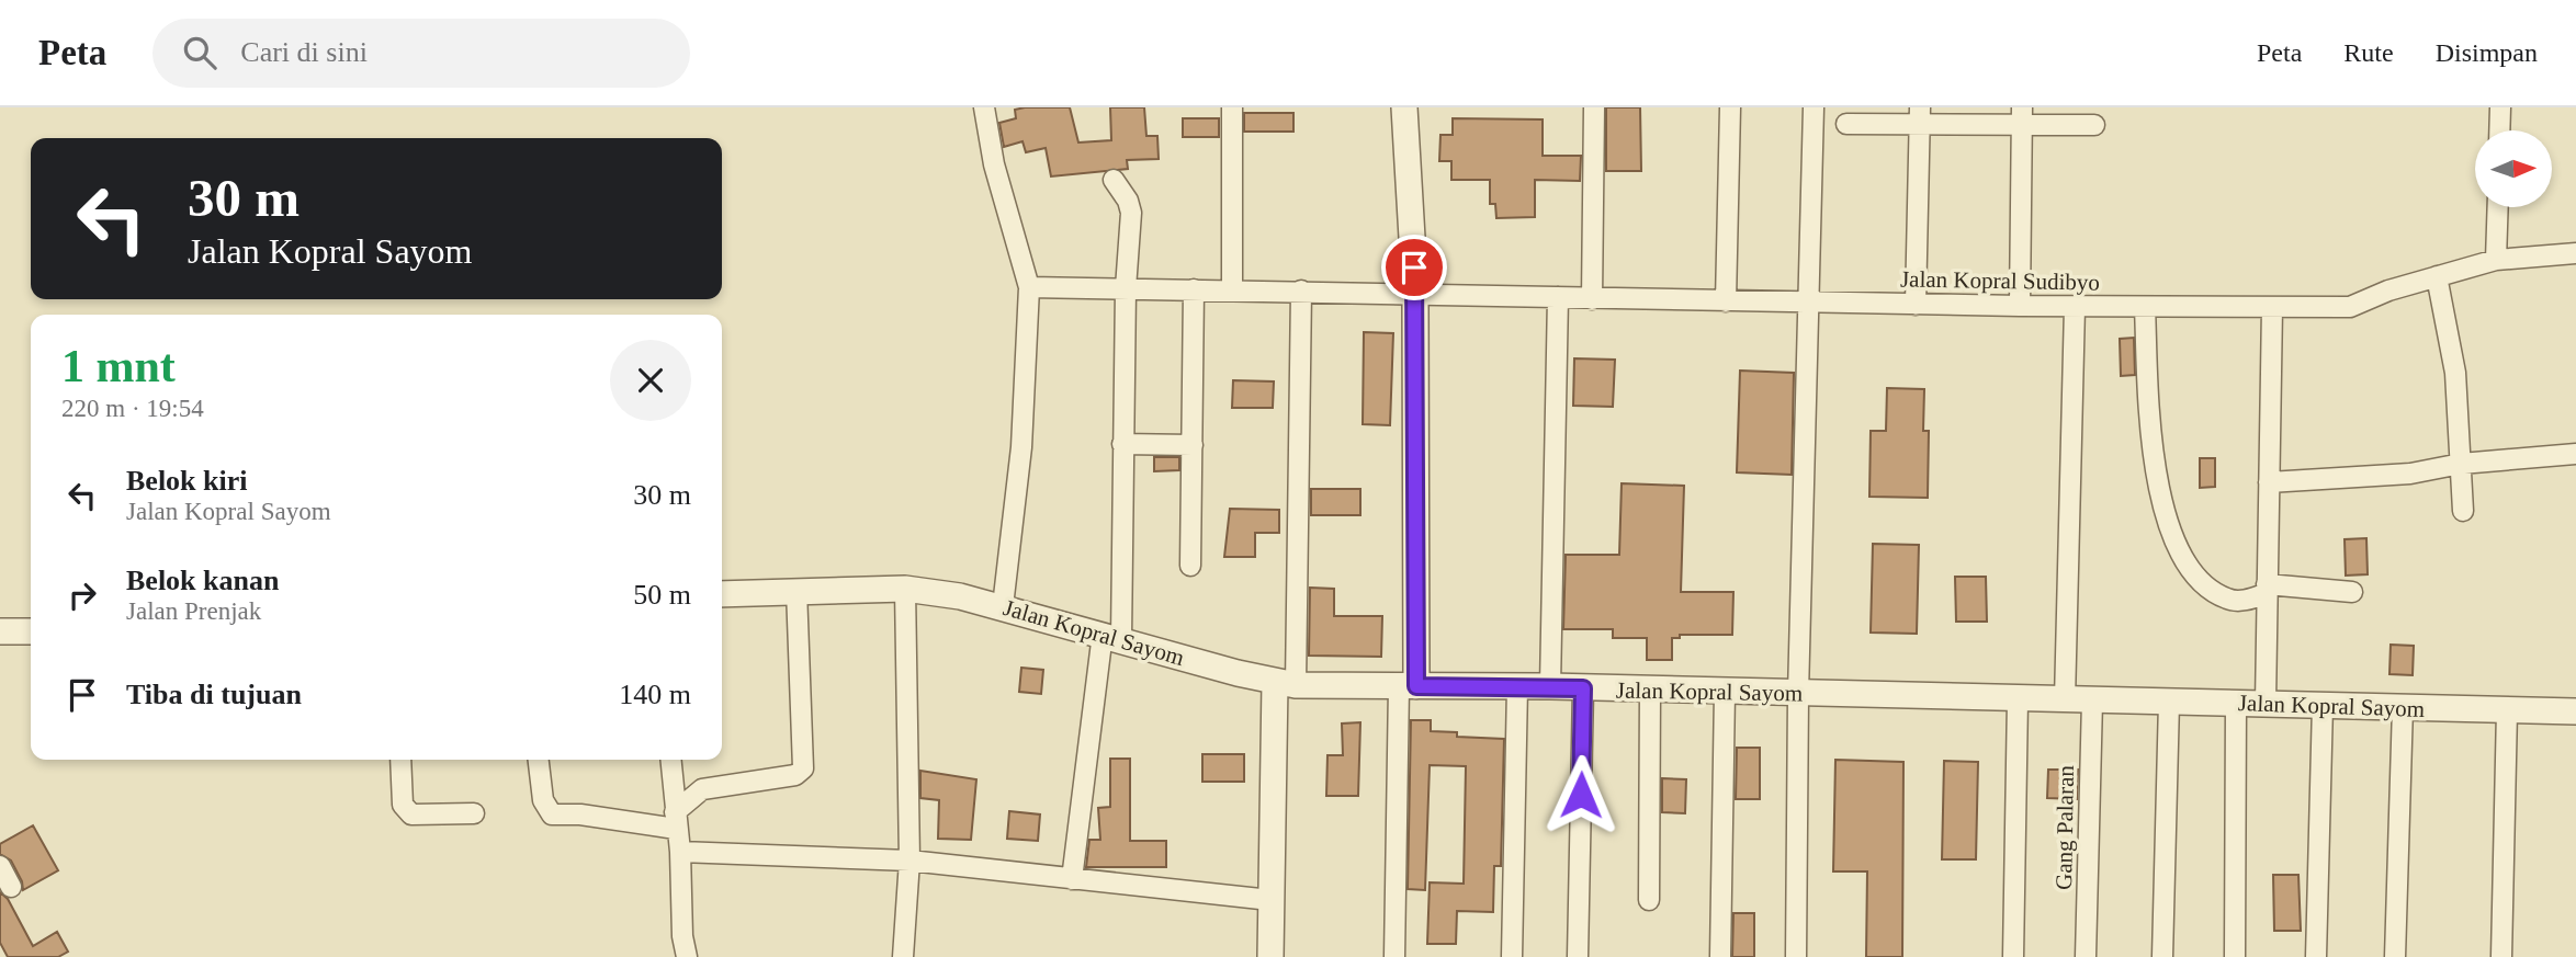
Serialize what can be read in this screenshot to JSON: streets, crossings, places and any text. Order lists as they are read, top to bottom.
{
  "streets": {
    "street": ["Jalan Kopral Sudibyo", "Jalan Kopral Sayom", "Gang Palaran"]
  },
  "crossings": [
    ["Jalan Kopral Sayom", "Gang Palaran"]
  ],
  "north": "right",
  "page": {
    "header": "Peta",
    "search": "Cari di sini",
    "nav": ["Peta", "Rute", "Disimpan"],
    "turn": ["30 m", "Jalan Kopral Sayom"],
    "heading": ["1 mnt", "220 m · 19:54"],
    "list": [
      {
        "name": "Belok kiri",
        "note": "Jalan Kopral Sayom",
        "value": "30 m"
      },
      {
        "name": "Belok kanan",
        "note": "Jalan Prenjak",
        "value": "50 m"
      },
      {
        "name": "Tiba di tujuan",
        "value": "140 m"
      }
    ]
  }
}
